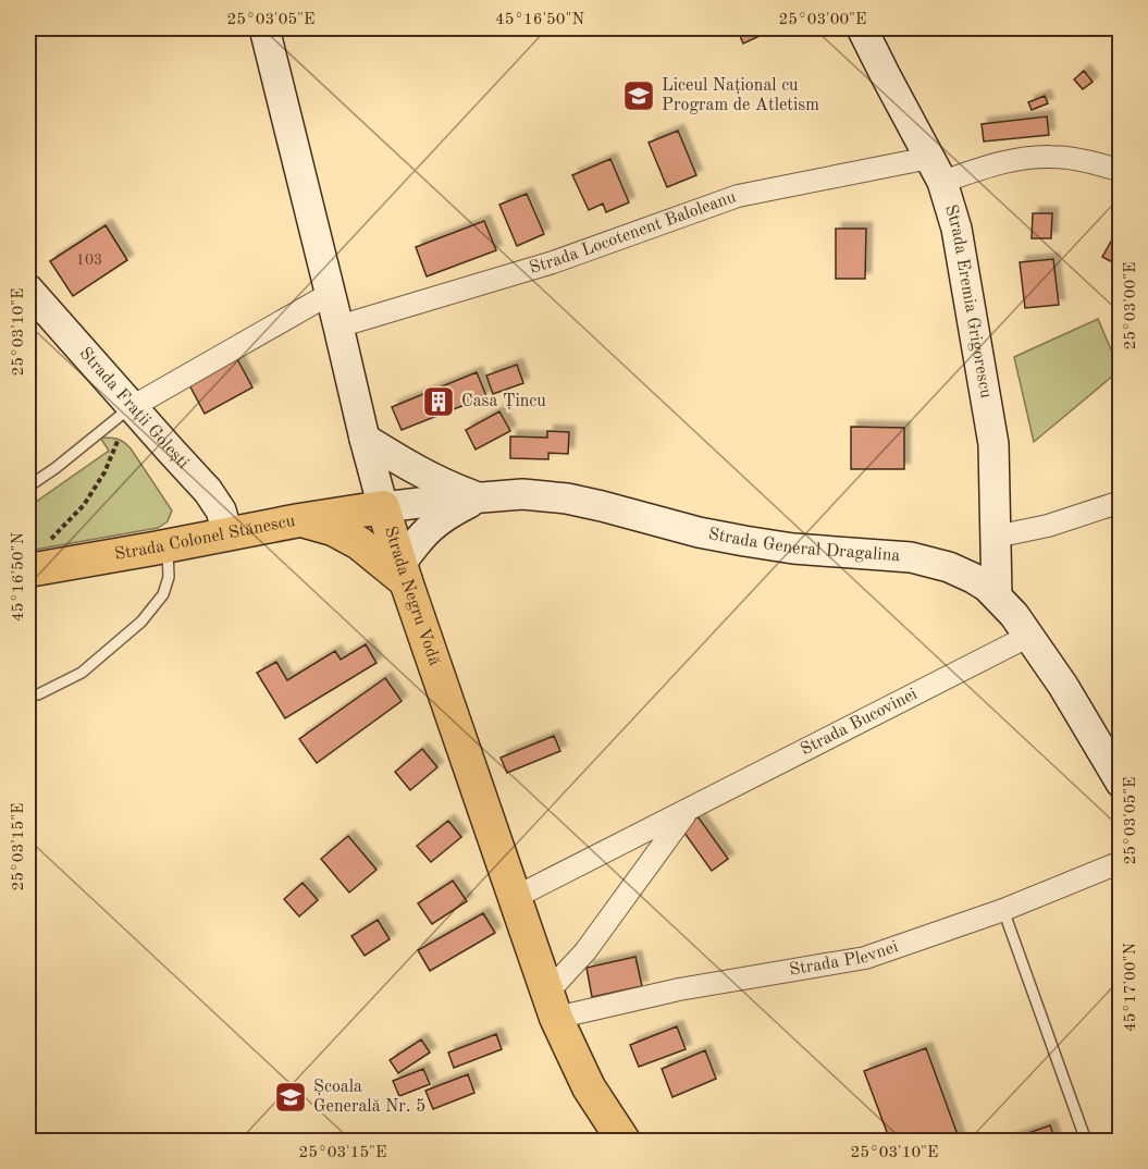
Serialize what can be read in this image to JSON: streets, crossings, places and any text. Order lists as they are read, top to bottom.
{
  "streets": {
    "main road": [
      "Strada Eremia Grigorescu",
      "Strada Frații Golești",
      "Strada Colonel Stănescu",
      "Strada General Dragalina",
      "Strada Negru Vodă"
    ],
    "street": ["Strada Locotenent Baloleanu", "Strada Bucovinei", "Strada Plevnei"]
  },
  "crossings": [
    ["Strada Locotenent Baloleanu", "Strada Eremia Grigorescu"],
    ["Strada Locotenent Baloleanu", "Strada Negru Vodă"],
    ["Strada Eremia Grigorescu", "Strada General Dragalina"],
    ["Strada Frații Golești", "Strada Colonel Stănescu"],
    ["Strada Colonel Stănescu", "Strada General Dragalina"],
    ["Strada Colonel Stănescu", "Strada Negru Vodă"],
    ["Strada General Dragalina", "Strada Negru Vodă"],
    ["Strada General Dragalina", "Strada Bucovinei"],
    ["Strada Negru Vodă", "Strada Bucovinei"],
    ["Strada Negru Vodă", "Strada Plevnei"],
    ["Strada Bucovinei", "Strada Plevnei"]
  ],
  "places": {
    "school or university": ["Liceul Național cu Program de Atletism", "Școala Generală Nr. 5"],
    "building": ["Casa Țincu"]
  },
  "house_numbers": ["103"],
  "coordinates": [
    "25°03'05\"E",
    "45°16'50\"N",
    "25°03'00\"E",
    "25°03'10\"E",
    "25°03'15\"E",
    "45°17'00\"N"
  ]
}
